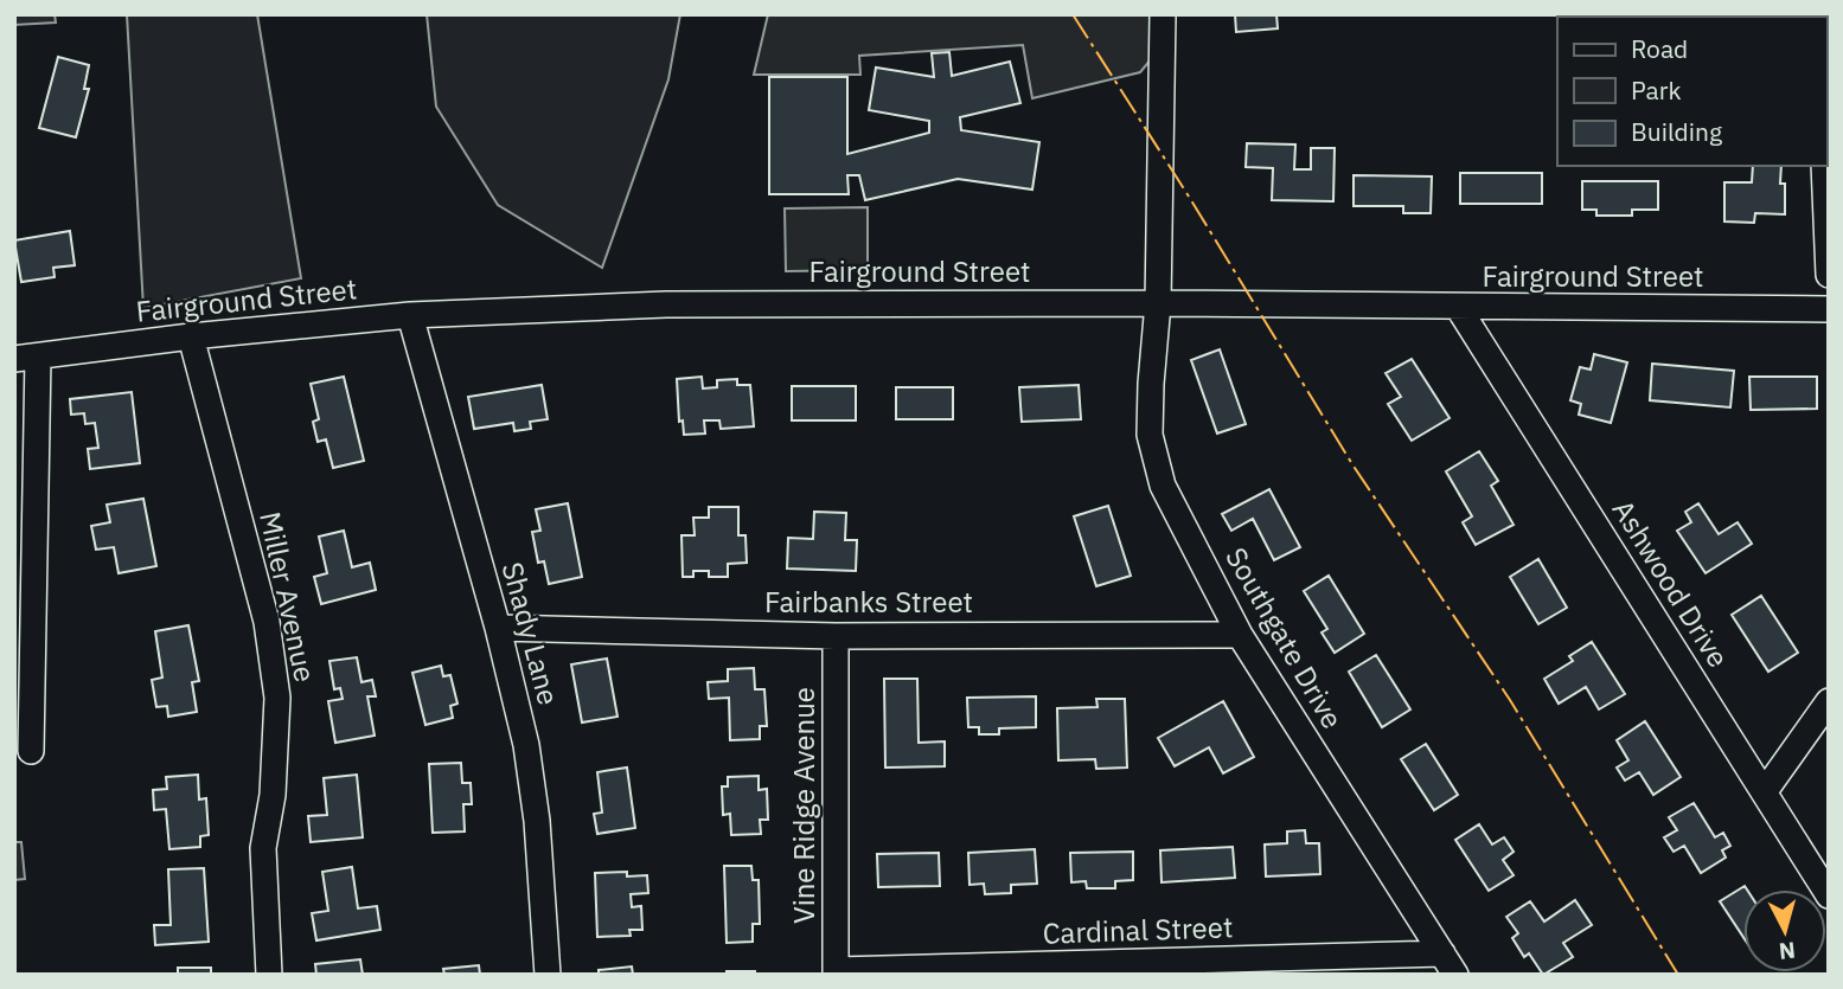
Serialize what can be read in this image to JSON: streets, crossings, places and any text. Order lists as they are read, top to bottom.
{
  "streets": {
    "street": [
      "Fairground Street",
      "Ashwood Drive",
      "Miller Avenue",
      "Fairbanks Street",
      "Shady Lane",
      "Southgate Drive",
      "Vine Ridge Avenue",
      "Cardinal Street"
    ]
  },
  "crossings": [
    ["Fairground Street", "Ashwood Drive"],
    ["Fairground Street", "Miller Avenue"],
    ["Fairground Street", "Shady Lane"],
    ["Fairground Street", "Southgate Drive"],
    ["Fairbanks Street", "Shady Lane"],
    ["Fairbanks Street", "Southgate Drive"],
    ["Fairbanks Street", "Vine Ridge Avenue"],
    ["Southgate Drive", "Cardinal Street"],
    ["Vine Ridge Avenue", "Cardinal Street"]
  ],
  "legend": ["Road", "Park", "Building"],
  "north": "bottom"
}
